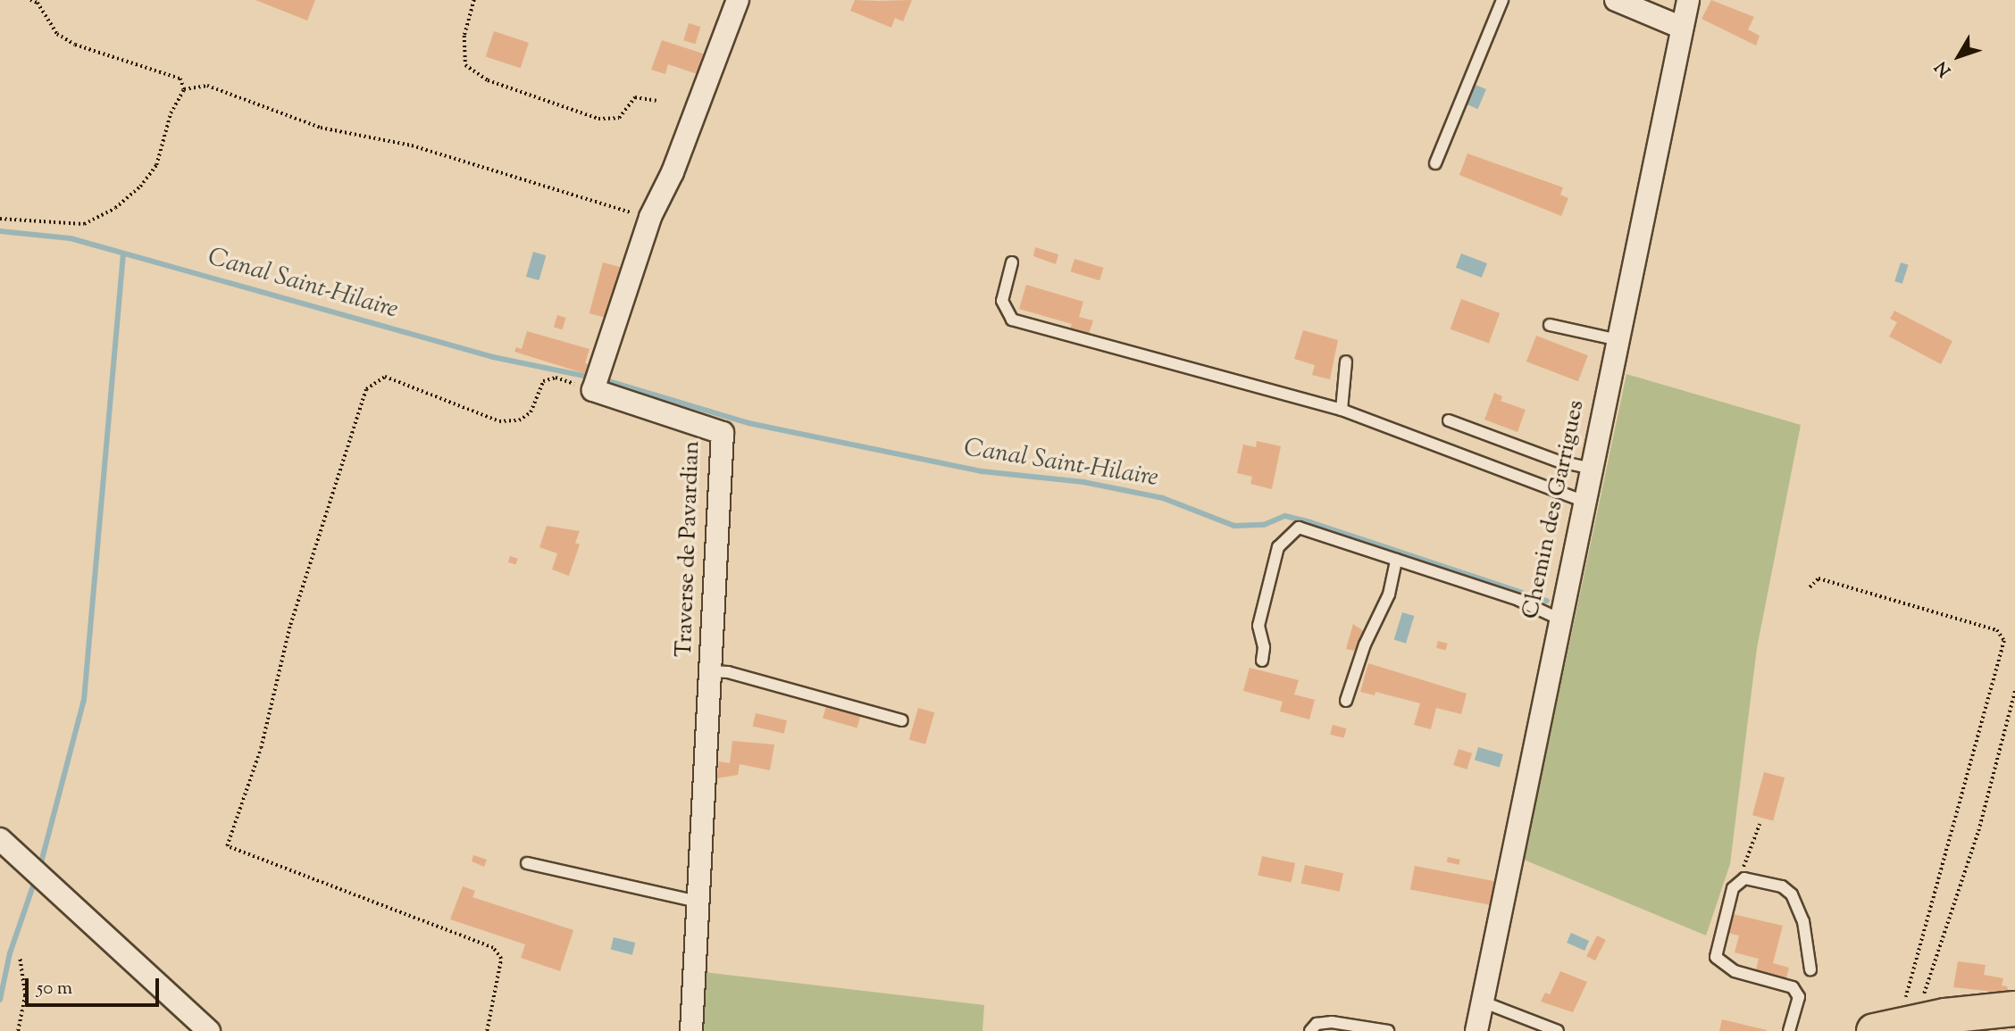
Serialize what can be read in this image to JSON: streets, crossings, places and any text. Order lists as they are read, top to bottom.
{
  "streets": {
    "street": ["Chemin des Garrigues", "Traverse de Pavardian"]
  },
  "water": ["Canal Saint-Hilaire"],
  "scale_bar": "50 m",
  "north": "bottom left"
}
